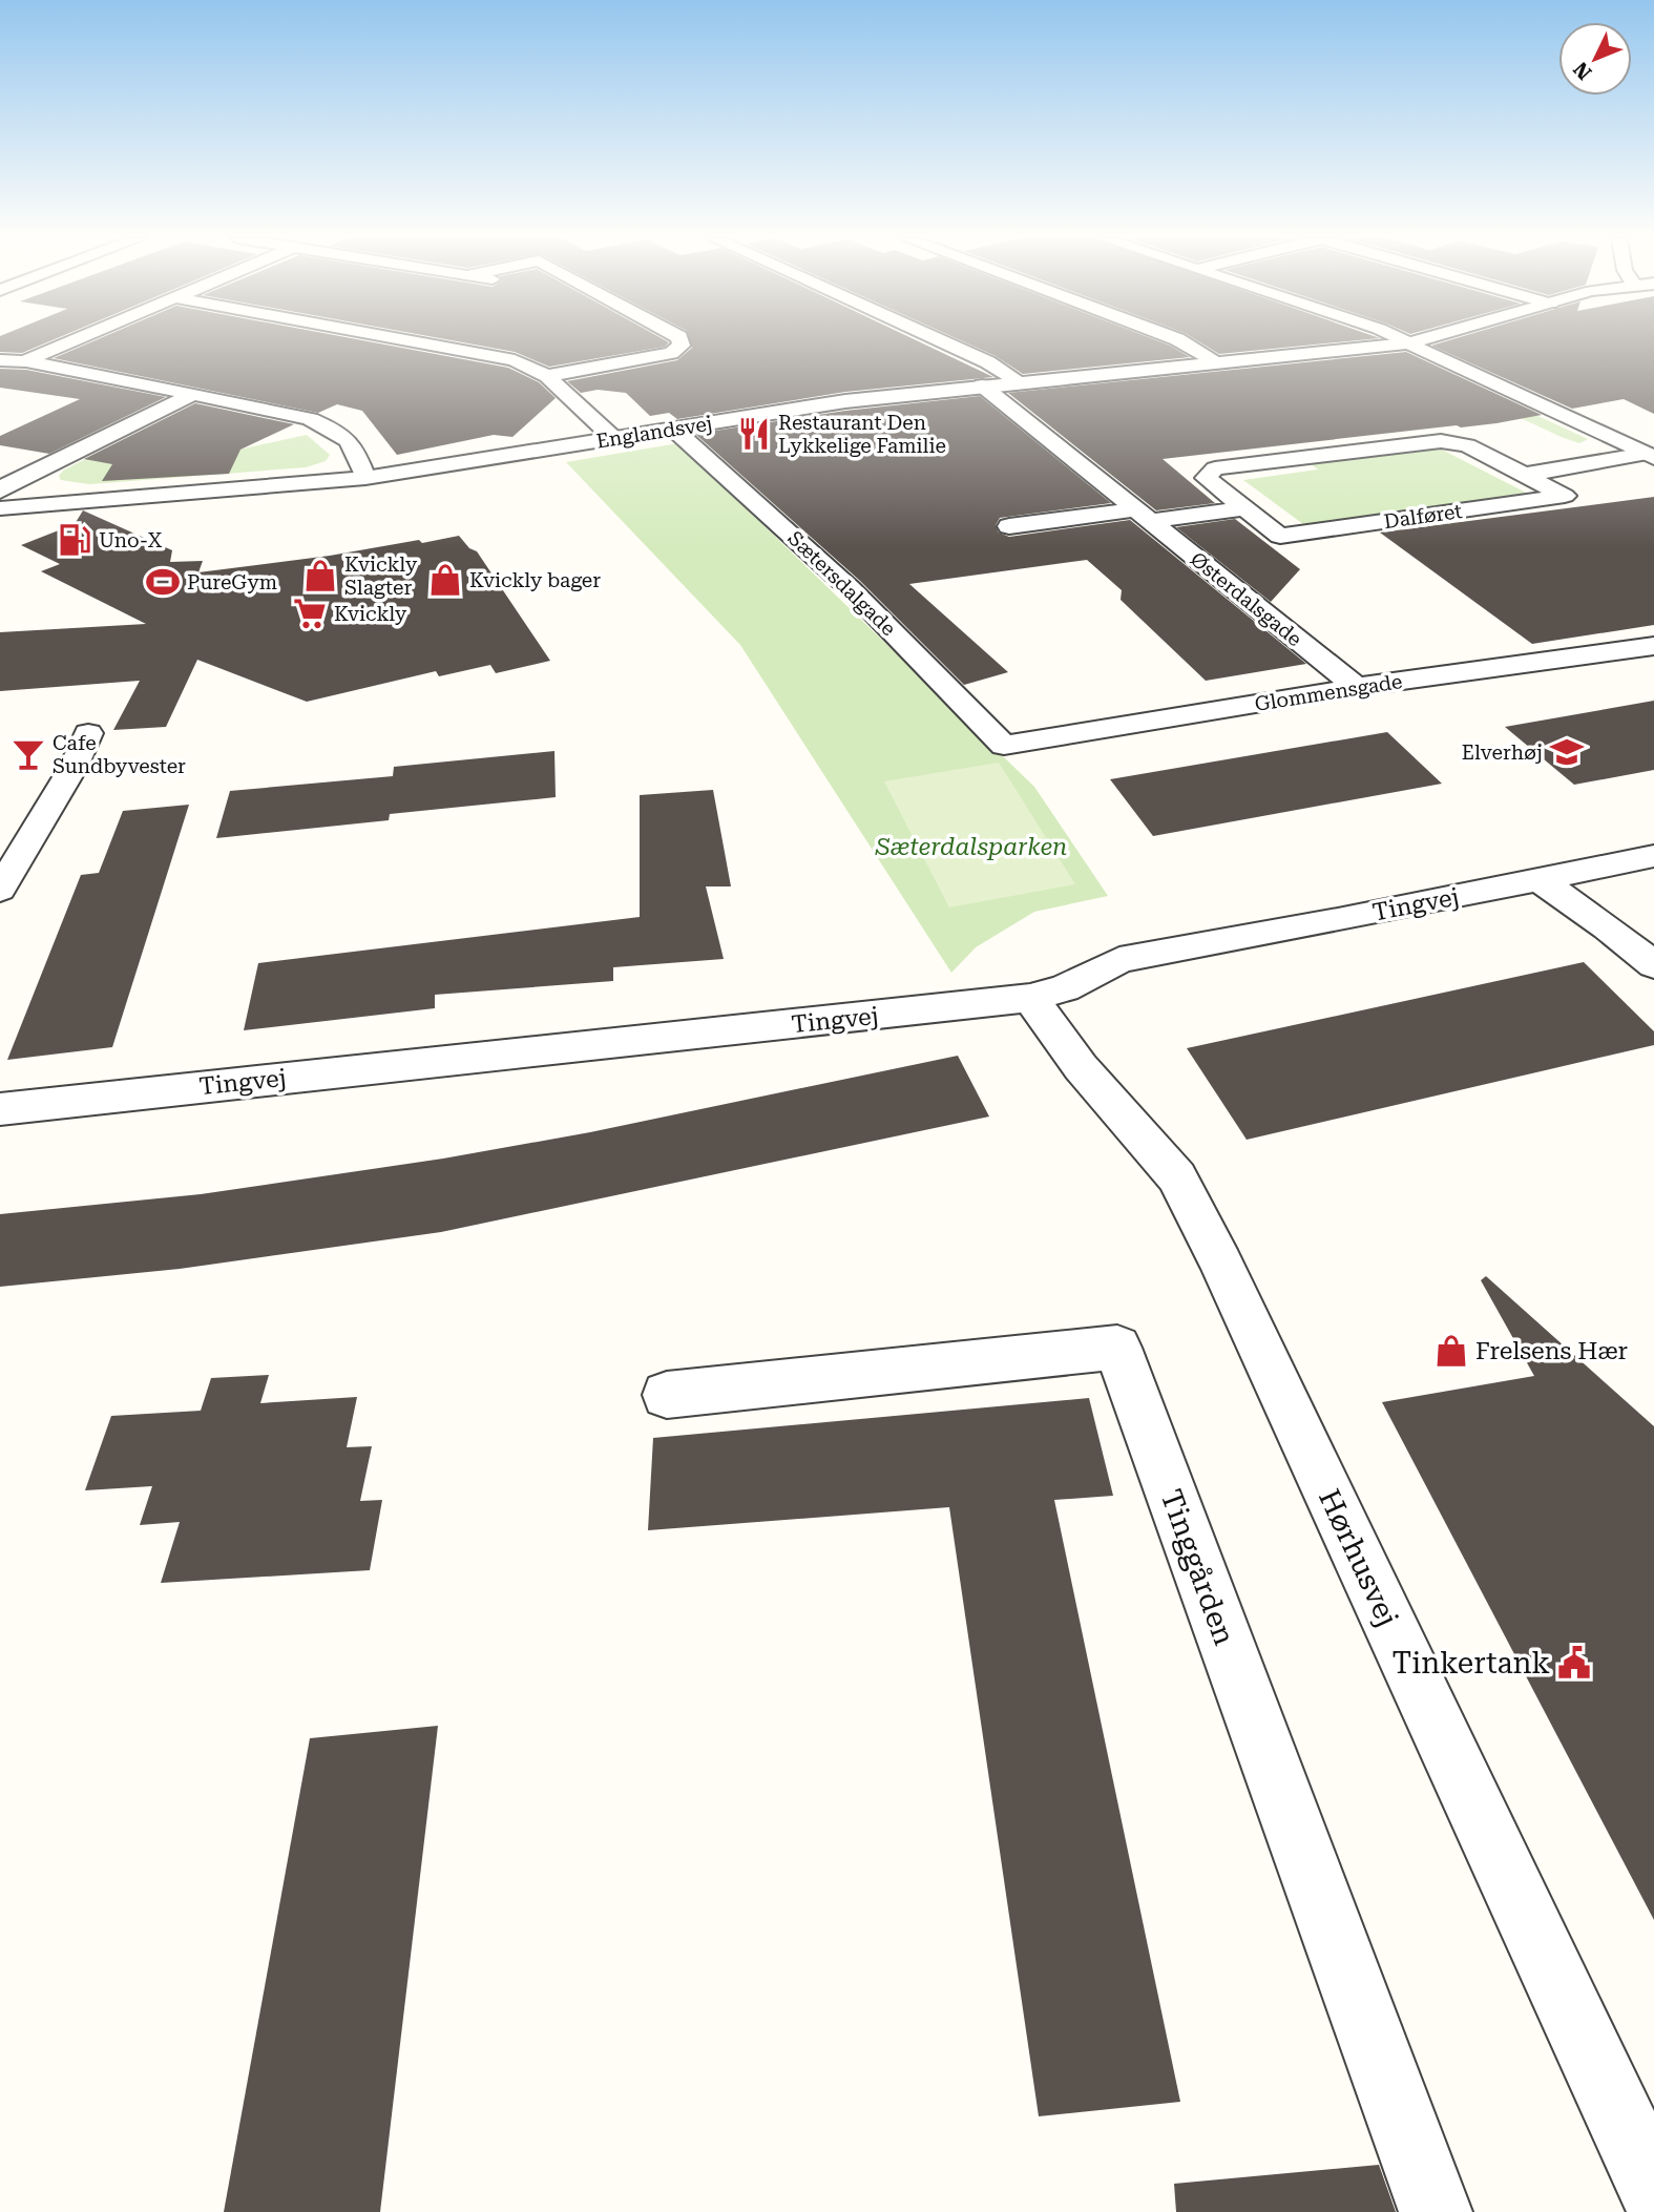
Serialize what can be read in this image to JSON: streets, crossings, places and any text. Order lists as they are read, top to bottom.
{
  "streets": {
    "street": [
      "Englandsvej",
      "Dalføret",
      "Sætersdalgade",
      "Østerdalsgade",
      "Glommensgade",
      "Tingvej",
      "Hørhusvej",
      "Tinggården"
    ]
  },
  "crossings": [
    ["Englandsvej", "Sætersdalgade"],
    ["Englandsvej", "Østerdalsgade"],
    ["Sætersdalgade", "Glommensgade"],
    ["Østerdalsgade", "Glommensgade"],
    ["Tingvej", "Hørhusvej"]
  ],
  "parks": ["Sæterdalsparken"],
  "places": {
    "restaurant": ["Restaurant Den Lykkelige Familie"],
    "fuel station": ["Uno-X"],
    "shop": ["Kvickly Slagter", "Kvickly bager", "Frelsens Hær"],
    "sports": ["PureGym"],
    "supermarket": ["Kvickly"],
    "school or university": ["Elverhøj"],
    "bar": ["Cafe Sundbyvester"],
    "public building": ["Tinkertank"]
  },
  "north": "bottom left"
}
